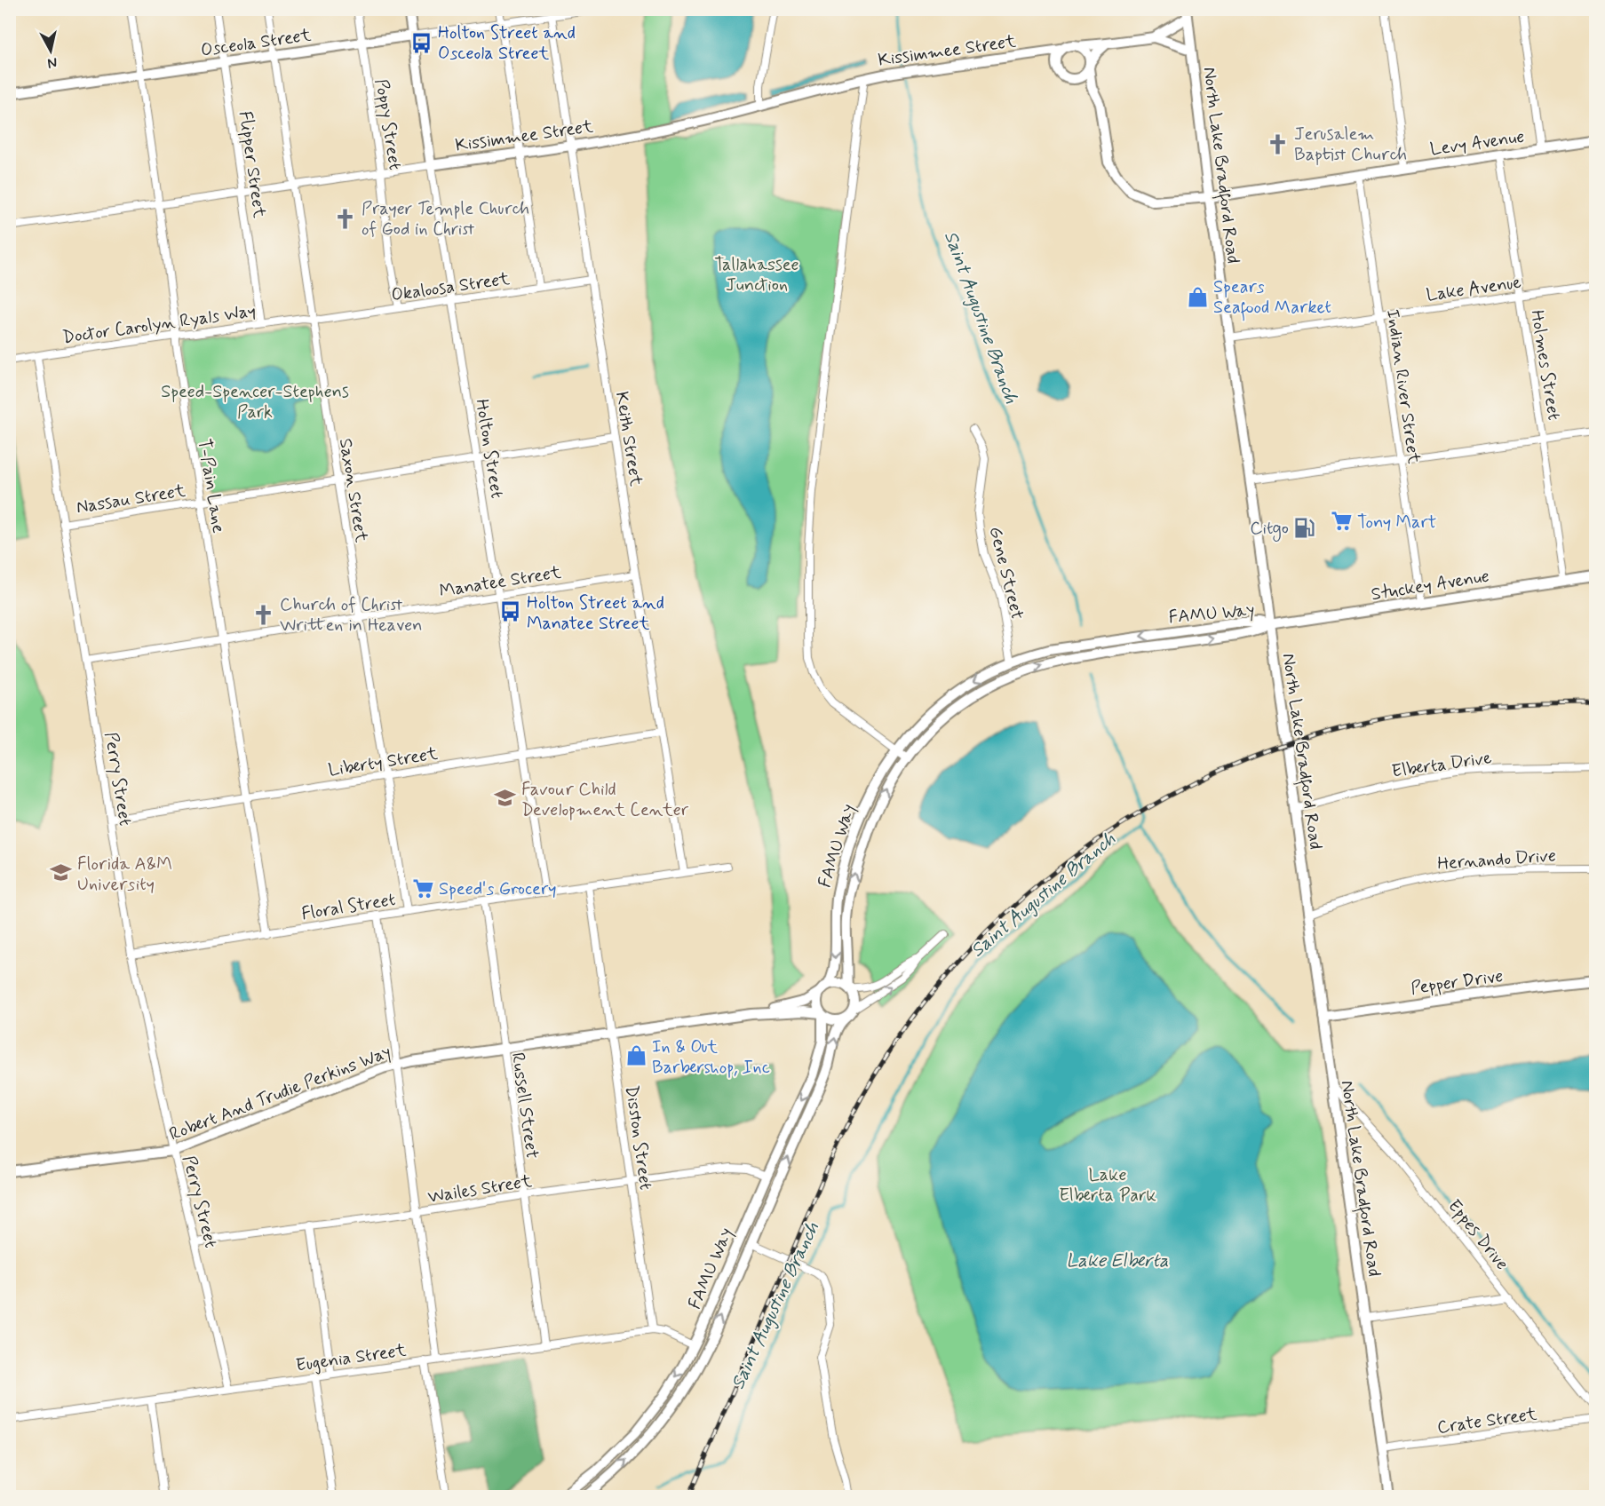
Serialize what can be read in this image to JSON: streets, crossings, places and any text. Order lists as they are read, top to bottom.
{
  "streets": {
    "street": [
      "Osceola Street",
      "Kissimmee Street",
      "Poppy Street",
      "Levy Avenue",
      "Flipper Street",
      "North Lake Bradford Road",
      "Okaloosa Street",
      "Lake Avenue",
      "Doctor Carolyn Ryals Way",
      "Holmes Street",
      "Indian River Street",
      "Keith Street",
      "Holton Street",
      "T-Pain Lane",
      "Saxon Street",
      "Nassau Street",
      "Gene Street",
      "Manatee Street",
      "Stuckey Avenue",
      "FAMU Way",
      "Liberty Street",
      "Elberta Drive",
      "Perry Street",
      "Hernando Drive",
      "Floral Street",
      "Pepper Drive",
      "Robert And Trudie Perkins Way",
      "Russell Street",
      "Disston Street",
      "Wailes Street",
      "Eppes Drive",
      "Eugenia Street",
      "Crate Street"
    ]
  },
  "crossings": [
    ["Osceola Street", "Poppy Street"],
    ["Osceola Street", "Flipper Street"],
    ["Osceola Street", "Keith Street"],
    ["Osceola Street", "Holton Street"],
    ["Osceola Street", "T-Pain Lane"],
    ["Osceola Street", "Saxon Street"],
    ["Kissimmee Street", "Poppy Street"],
    ["Kissimmee Street", "Levy Avenue"],
    ["Kissimmee Street", "Flipper Street"],
    ["Kissimmee Street", "Keith Street"],
    ["Kissimmee Street", "Holton Street"],
    ["Kissimmee Street", "T-Pain Lane"],
    ["Kissimmee Street", "Saxon Street"],
    ["Poppy Street", "Okaloosa Street"],
    ["Levy Avenue", "North Lake Bradford Road"],
    ["Levy Avenue", "Holmes Street"],
    ["Levy Avenue", "Indian River Street"],
    ["Flipper Street", "Doctor Carolyn Ryals Way"],
    ["North Lake Bradford Road", "Lake Avenue"],
    ["North Lake Bradford Road", "Stuckey Avenue"],
    ["North Lake Bradford Road", "FAMU Way"],
    ["North Lake Bradford Road", "Elberta Drive"],
    ["North Lake Bradford Road", "Hernando Drive"],
    ["North Lake Bradford Road", "Pepper Drive"],
    ["North Lake Bradford Road", "Eppes Drive"],
    ["North Lake Bradford Road", "Crate Street"],
    ["Okaloosa Street", "Doctor Carolyn Ryals Way"],
    ["Okaloosa Street", "Keith Street"],
    ["Okaloosa Street", "Holton Street"],
    ["Okaloosa Street", "Saxon Street"],
    ["Lake Avenue", "Holmes Street"],
    ["Lake Avenue", "Indian River Street"],
    ["Doctor Carolyn Ryals Way", "T-Pain Lane"],
    ["Doctor Carolyn Ryals Way", "Saxon Street"],
    ["Doctor Carolyn Ryals Way", "Perry Street"],
    ["Holmes Street", "Stuckey Avenue"],
    ["Indian River Street", "Stuckey Avenue"],
    ["Keith Street", "Nassau Street"],
    ["Keith Street", "Manatee Street"],
    ["Keith Street", "Liberty Street"],
    ["Keith Street", "Floral Street"],
    ["Holton Street", "Nassau Street"],
    ["Holton Street", "Manatee Street"],
    ["Holton Street", "Liberty Street"],
    ["Holton Street", "Floral Street"],
    ["T-Pain Lane", "Nassau Street"],
    ["T-Pain Lane", "Manatee Street"],
    ["T-Pain Lane", "Liberty Street"],
    ["T-Pain Lane", "Floral Street"],
    ["Saxon Street", "Nassau Street"],
    ["Saxon Street", "Manatee Street"],
    ["Saxon Street", "Liberty Street"],
    ["Saxon Street", "Floral Street"],
    ["Nassau Street", "Perry Street"],
    ["Gene Street", "FAMU Way"],
    ["Manatee Street", "Perry Street"],
    ["Stuckey Avenue", "FAMU Way"],
    ["FAMU Way", "Robert And Trudie Perkins Way"],
    ["FAMU Way", "Wailes Street"],
    ["FAMU Way", "Eugenia Street"],
    ["Liberty Street", "Perry Street"],
    ["Perry Street", "Floral Street"],
    ["Perry Street", "Robert And Trudie Perkins Way"],
    ["Perry Street", "Wailes Street"],
    ["Perry Street", "Eugenia Street"],
    ["Floral Street", "Russell Street"],
    ["Floral Street", "Disston Street"],
    ["Robert And Trudie Perkins Way", "Russell Street"],
    ["Robert And Trudie Perkins Way", "Disston Street"],
    ["Russell Street", "Wailes Street"],
    ["Russell Street", "Eugenia Street"],
    ["Disston Street", "Wailes Street"],
    ["Disston Street", "Eugenia Street"]
  ],
  "water": ["Saint Augustine Branch", "Lake Elberta"],
  "parks": ["Tallahassee Junction", "Speed-Spencer-Stephens Park", "Lake Elberta Park"],
  "places": {
    "bus stop": ["Holton Street and Osceola Street", "Holton Street and Manatee Street"],
    "church": ["Jerusalem Baptist Church", "Prayer Temple Church of God in Christ", "Church of Christ Written in Heaven"],
    "shop": ["Spears Seafood Market", "In & Out Barbershop, Inc"],
    "supermarket": ["Tony Mart", "Speed's Grocery"],
    "fuel station": ["Citgo"],
    "school or university": ["Favour Child Development Center", "Florida A&M University"]
  },
  "north": "bottom"
}
